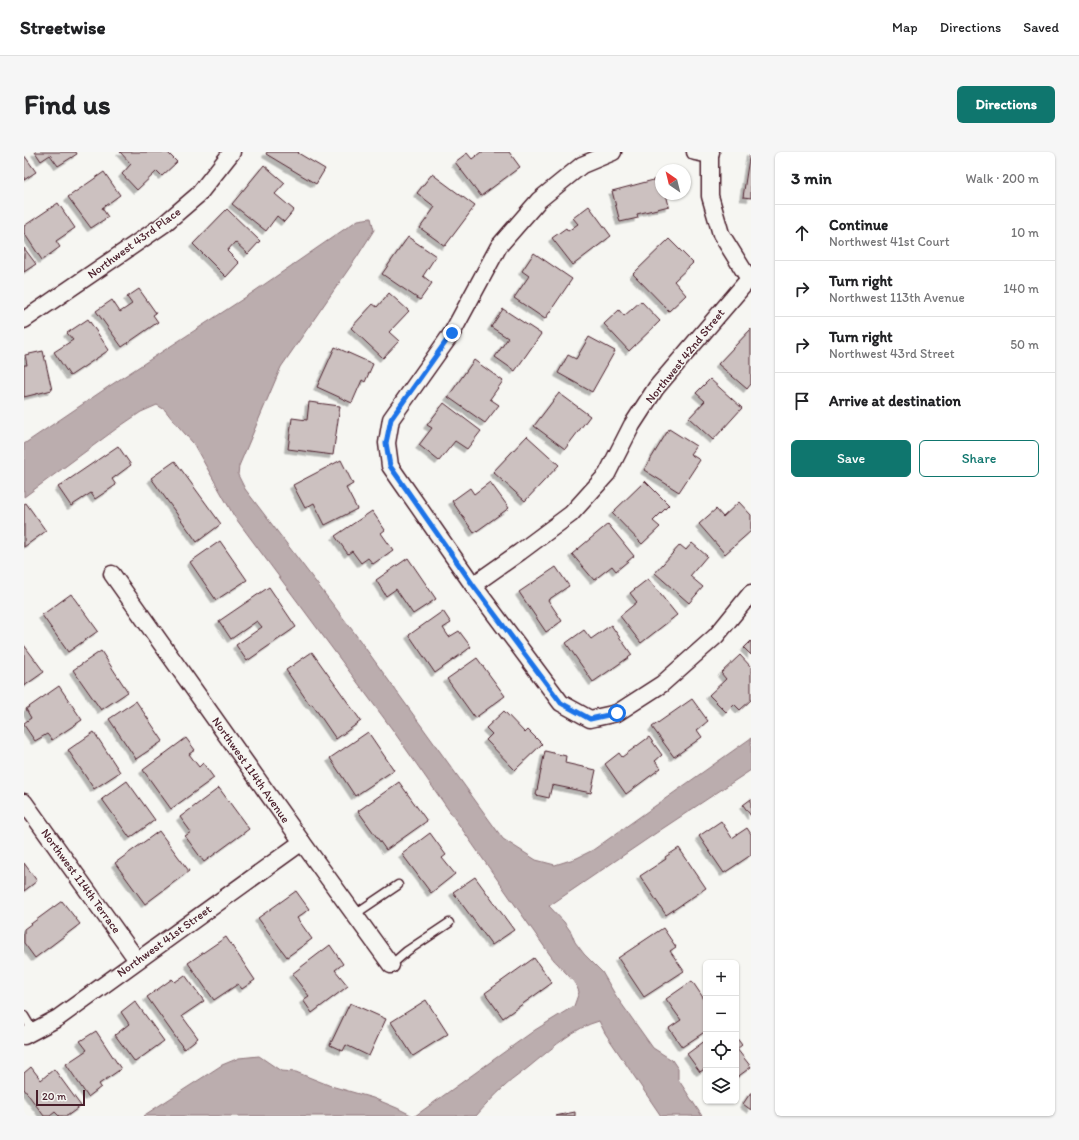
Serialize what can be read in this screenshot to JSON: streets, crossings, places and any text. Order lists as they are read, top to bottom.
{
  "streets": {
    "street": [
      "Northwest 43rd Place",
      "Northwest 42nd Street",
      "Northwest 114th Avenue",
      "Northwest 114th Terrace",
      "Northwest 41st Street"
    ]
  },
  "crossings": [
    ["Northwest 114th Avenue", "Northwest 41st Street"],
    ["Northwest 114th Terrace", "Northwest 41st Street"]
  ],
  "scale_bar": "20 m",
  "north": "top left",
  "page": {
    "header": "Streetwise",
    "nav": ["Map", "Directions", "Saved"],
    "buttons": [
      "Directions",
      ["Save", "Share"]
    ],
    "title": "Find us",
    "heading": ["3 min", "Walk · 200 m"],
    "list": [
      ["Continue", "Northwest 41st Court", "10 m"],
      ["Turn right", "Northwest 113th Avenue", "140 m"],
      ["Turn right", "Northwest 43rd Street", "50 m"],
      "Arrive at destination"
    ],
    "map_buttons": ["+", "−"],
    "scale": "20 m"
  }
}
